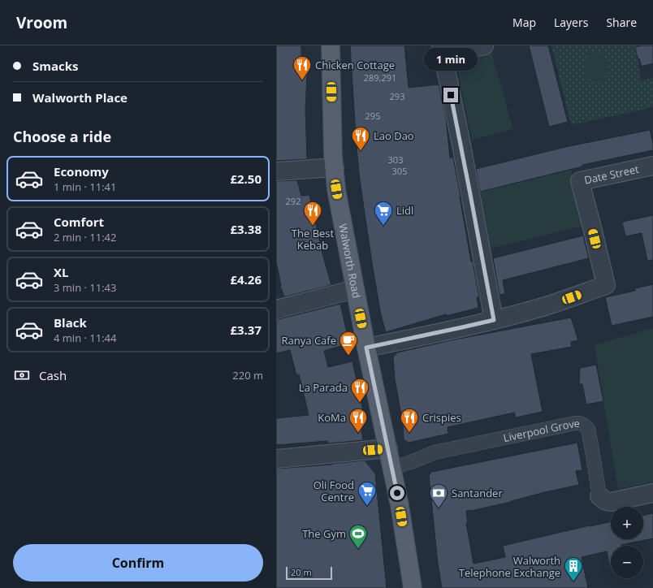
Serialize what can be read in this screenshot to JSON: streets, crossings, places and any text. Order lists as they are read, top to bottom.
{
  "streets": {
    "main road": ["Walworth Road"],
    "street": ["Date Street", "Liverpool Grove"]
  },
  "crossings": [
    ["Walworth Road", "Liverpool Grove"]
  ],
  "places": {
    "restaurant": [
      "Chicken Cottage",
      "Lao Dao",
      "The Best Kebab",
      "La Parada",
      "KoMa",
      "Crispies"
    ],
    "supermarket": ["Lidl", "Oli Food Centre"],
    "cafe": ["Ranya Cafe"],
    "bank": ["Santander"],
    "sports": ["The Gym"],
    "building": ["Walworth Telephone Exchange"]
  },
  "house_numbers": [
    "289,291",
    "293",
    "295",
    "303",
    "305",
    "292"
  ],
  "scale_bar": "20 m",
  "page": {
    "header": "Vroom",
    "nav": ["Map", "Layers", "Share"],
    "banner": ["Smacks", "Walworth Place"],
    "bubble": "1 min",
    "heading": "Choose a ride",
    "list": [
      {
        "name": "Economy",
        "note": "1 min · 11:41",
        "value": "£2.50"
      },
      {
        "name": "Comfort",
        "note": "2 min · 11:42",
        "value": "£3.38"
      },
      {
        "name": "XL",
        "note": "3 min · 11:43",
        "value": "£4.26"
      },
      {
        "name": "Black",
        "note": "4 min · 11:44",
        "value": "£3.37"
      }
    ],
    "pay": ["Cash", "220 m"],
    "map_buttons": ["+", "−"],
    "buttons": "Confirm",
    "scale": "20 m"
  }
}
